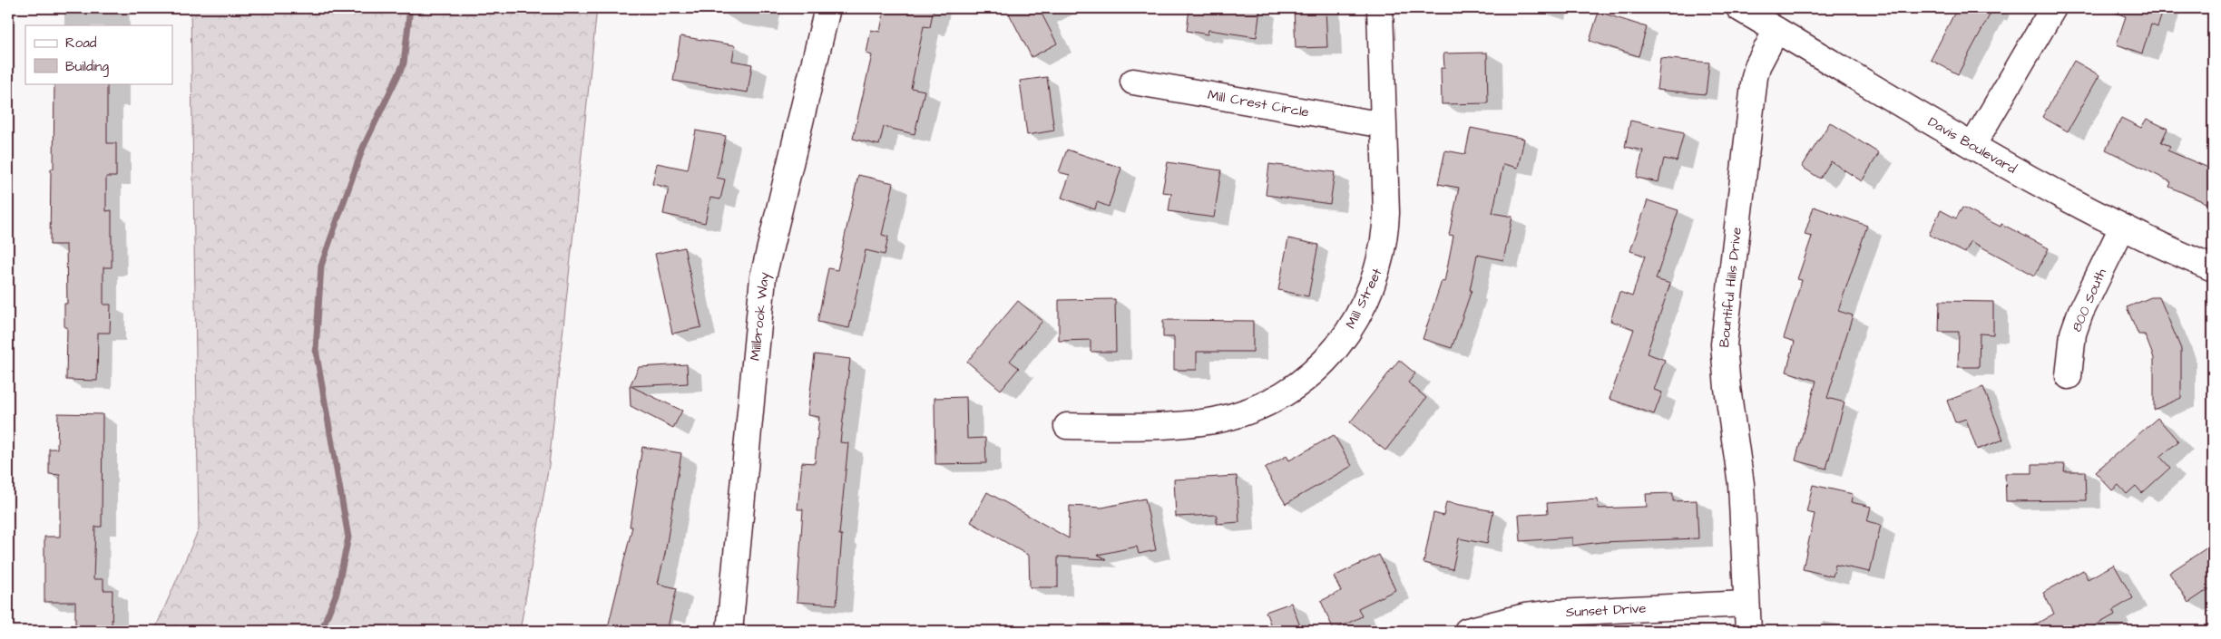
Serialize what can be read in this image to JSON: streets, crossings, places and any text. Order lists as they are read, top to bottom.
{
  "streets": {
    "street": [
      "Mill Crest Circle",
      "Davis Boulevard",
      "Bountiful Hills Drive",
      "Mill Street",
      "800 South",
      "Millbrook Way",
      "Sunset Drive"
    ]
  },
  "crossings": [
    ["Mill Crest Circle", "Mill Street"],
    ["Davis Boulevard", "Bountiful Hills Drive"],
    ["Davis Boulevard", "800 South"],
    ["Bountiful Hills Drive", "Sunset Drive"]
  ],
  "legend": ["Road", "Building"]
}
